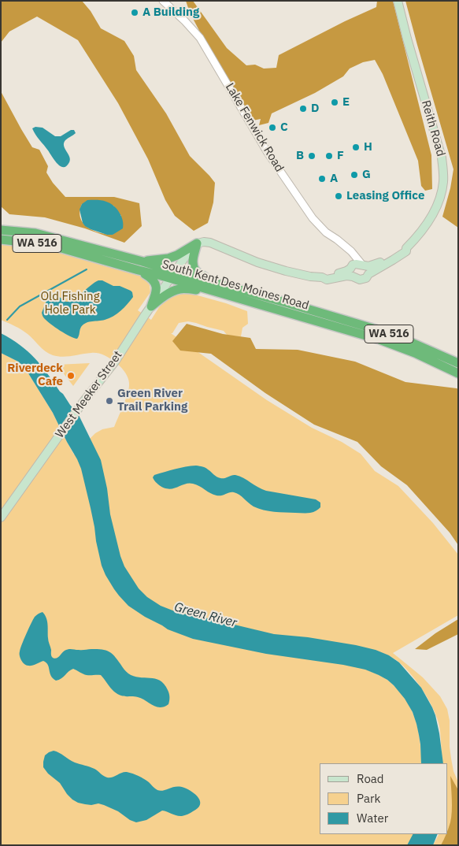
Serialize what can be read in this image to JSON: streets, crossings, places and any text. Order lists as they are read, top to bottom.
{
  "streets": {
    "highway": ["WA 516", "South Kent Des Moines Road"],
    "main road": ["Reith Road", "West Meeker Street"],
    "street": ["Lake Fenwick Road"]
  },
  "crossings": [
    ["Lake Fenwick Road", "Reith Road"],
    ["South Kent Des Moines Road", "West Meeker Street"]
  ],
  "water": ["Green River"],
  "parks": ["Old Fishing Hole Park"],
  "places": [
    "A Building",
    "E",
    "D",
    "C",
    "H",
    "B",
    "F",
    "G",
    "A",
    "Leasing Office",
    "Riverdeck Cafe",
    "Green River Trail Parking"
  ],
  "legend": ["Road", "Park", "Water"]
}
